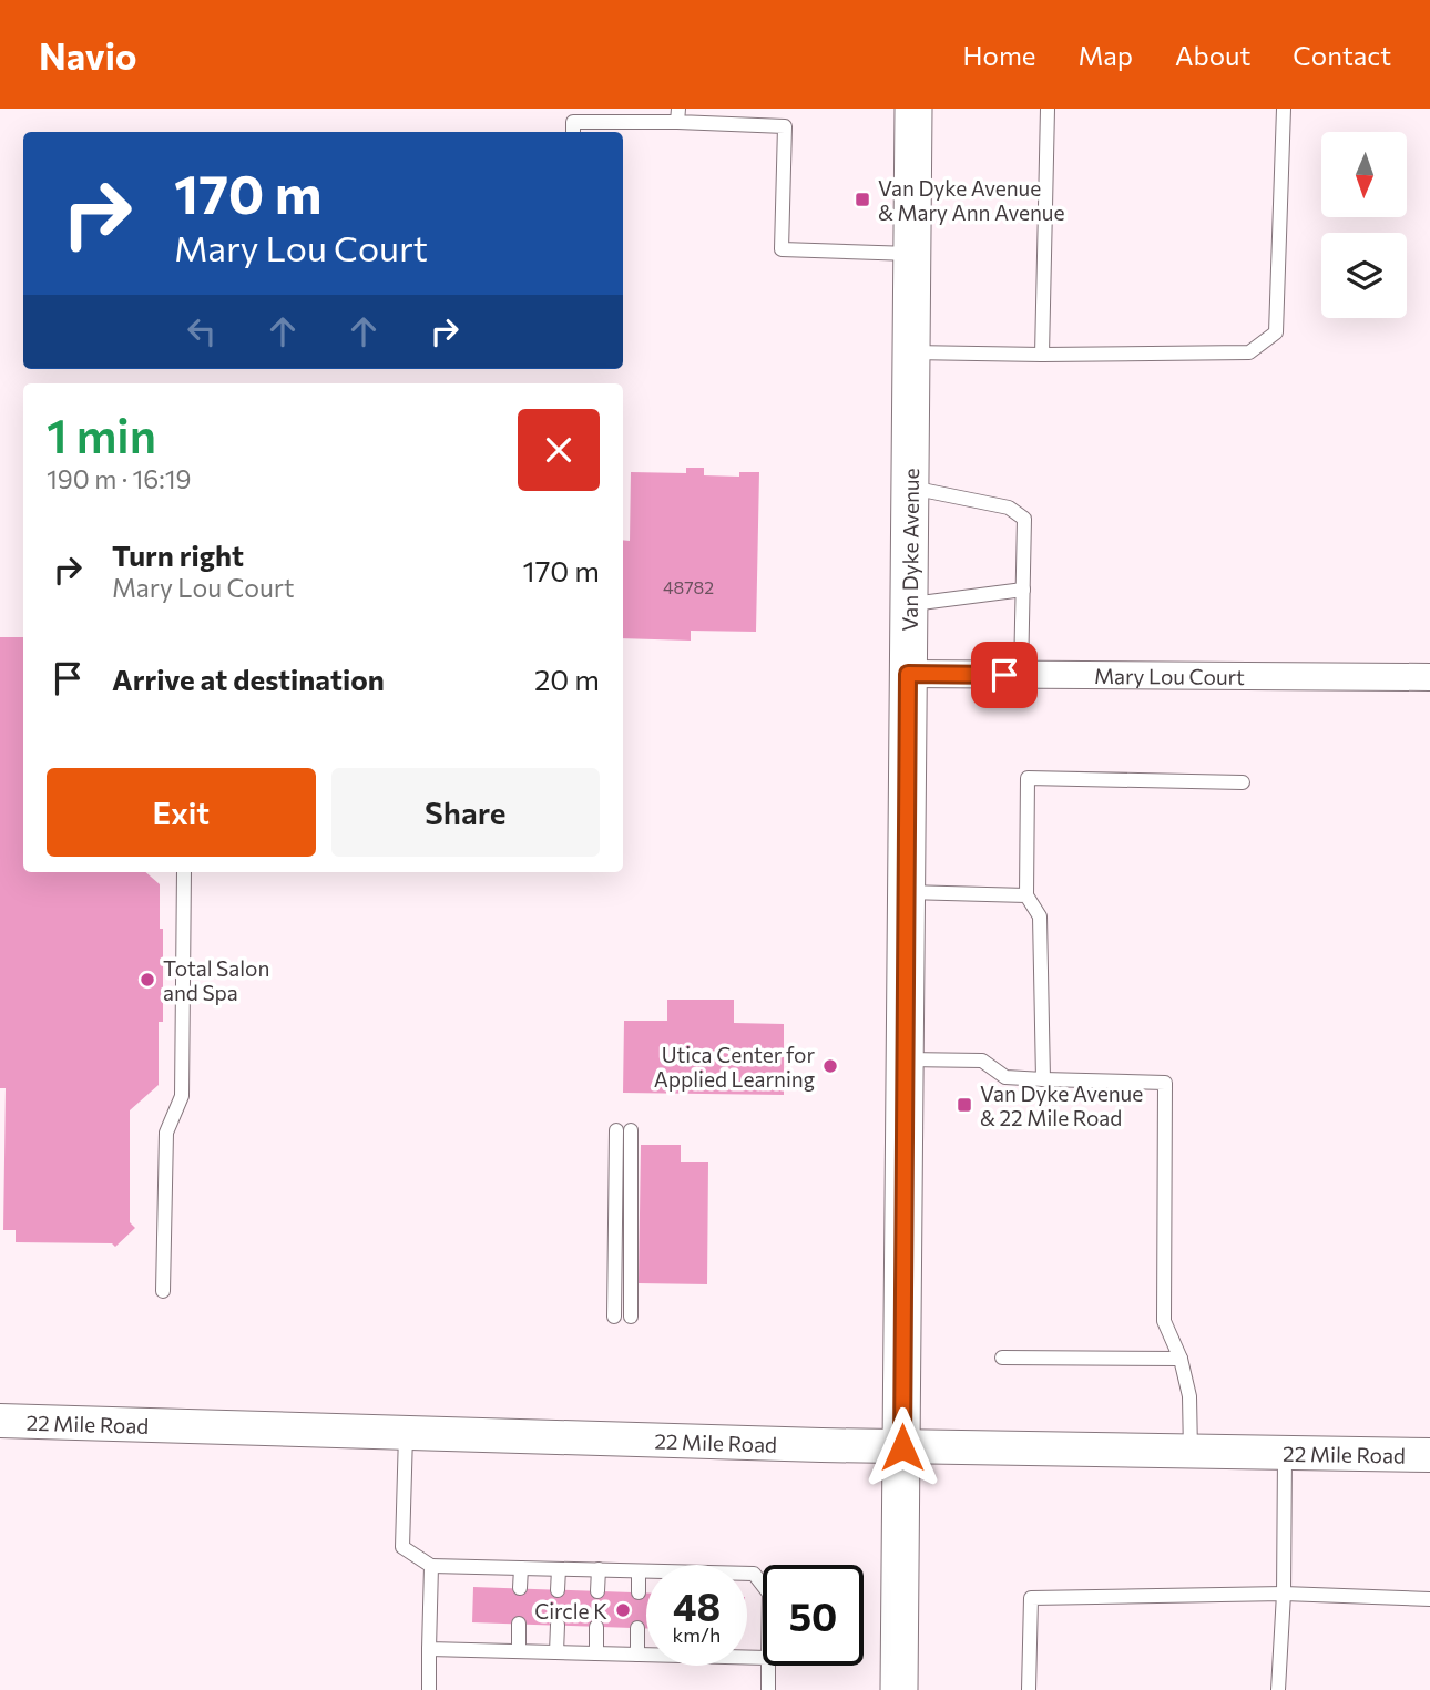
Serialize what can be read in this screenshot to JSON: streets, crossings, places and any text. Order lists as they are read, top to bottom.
{
  "streets": {
    "main road": ["Van Dyke Avenue"],
    "street": ["Mary Lou Court", "22 Mile Road"]
  },
  "crossings": [
    ["Van Dyke Avenue", "Mary Lou Court"],
    ["Van Dyke Avenue", "22 Mile Road"]
  ],
  "places": {
    "transit": ["Van Dyke Avenue & Mary Ann Avenue", "Van Dyke Avenue & 22 Mile Road"],
    "other": ["Total Salon and Spa", "Utica Center for Applied Learning", "Circle K"]
  },
  "house_numbers": ["48782"],
  "north": "bottom",
  "page": {
    "header": "Navio",
    "nav": [
      "Home",
      "Map",
      "About",
      "Contact"
    ],
    "turn": ["170 m", "Mary Lou Court"],
    "heading": ["1 min", "190 m · 16:19"],
    "list": [
      {
        "name": "Turn right",
        "note": "Mary Lou Court",
        "value": "170 m"
      },
      {
        "name": "Arrive at destination",
        "value": "20 m"
      }
    ],
    "buttons": ["Exit", "Share"],
    "speed": "48 km/h",
    "limit": "50"
  }
}
